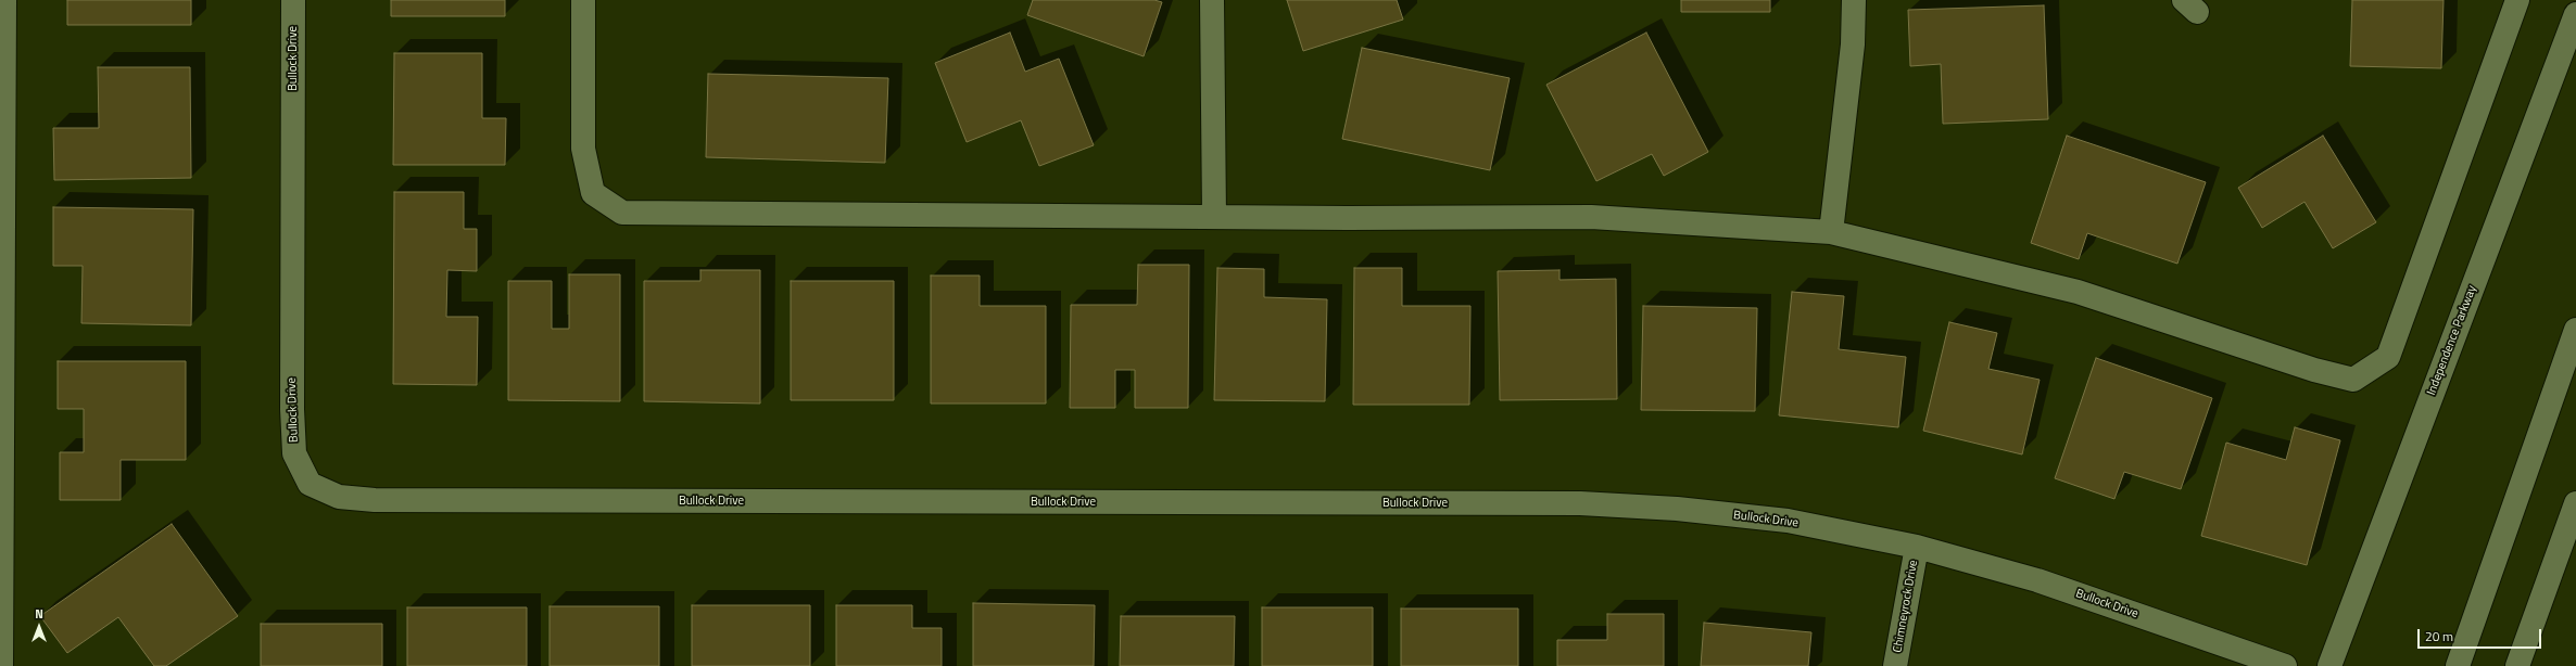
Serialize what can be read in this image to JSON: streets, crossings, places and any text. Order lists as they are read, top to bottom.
{
  "streets": {
    "street": ["Bullock Drive", "Independence Parkway", "Chimneyrock Drive"]
  },
  "crossings": [
    ["Bullock Drive", "Chimneyrock Drive"]
  ],
  "scale_bar": "20 m",
  "north": "top"
}
